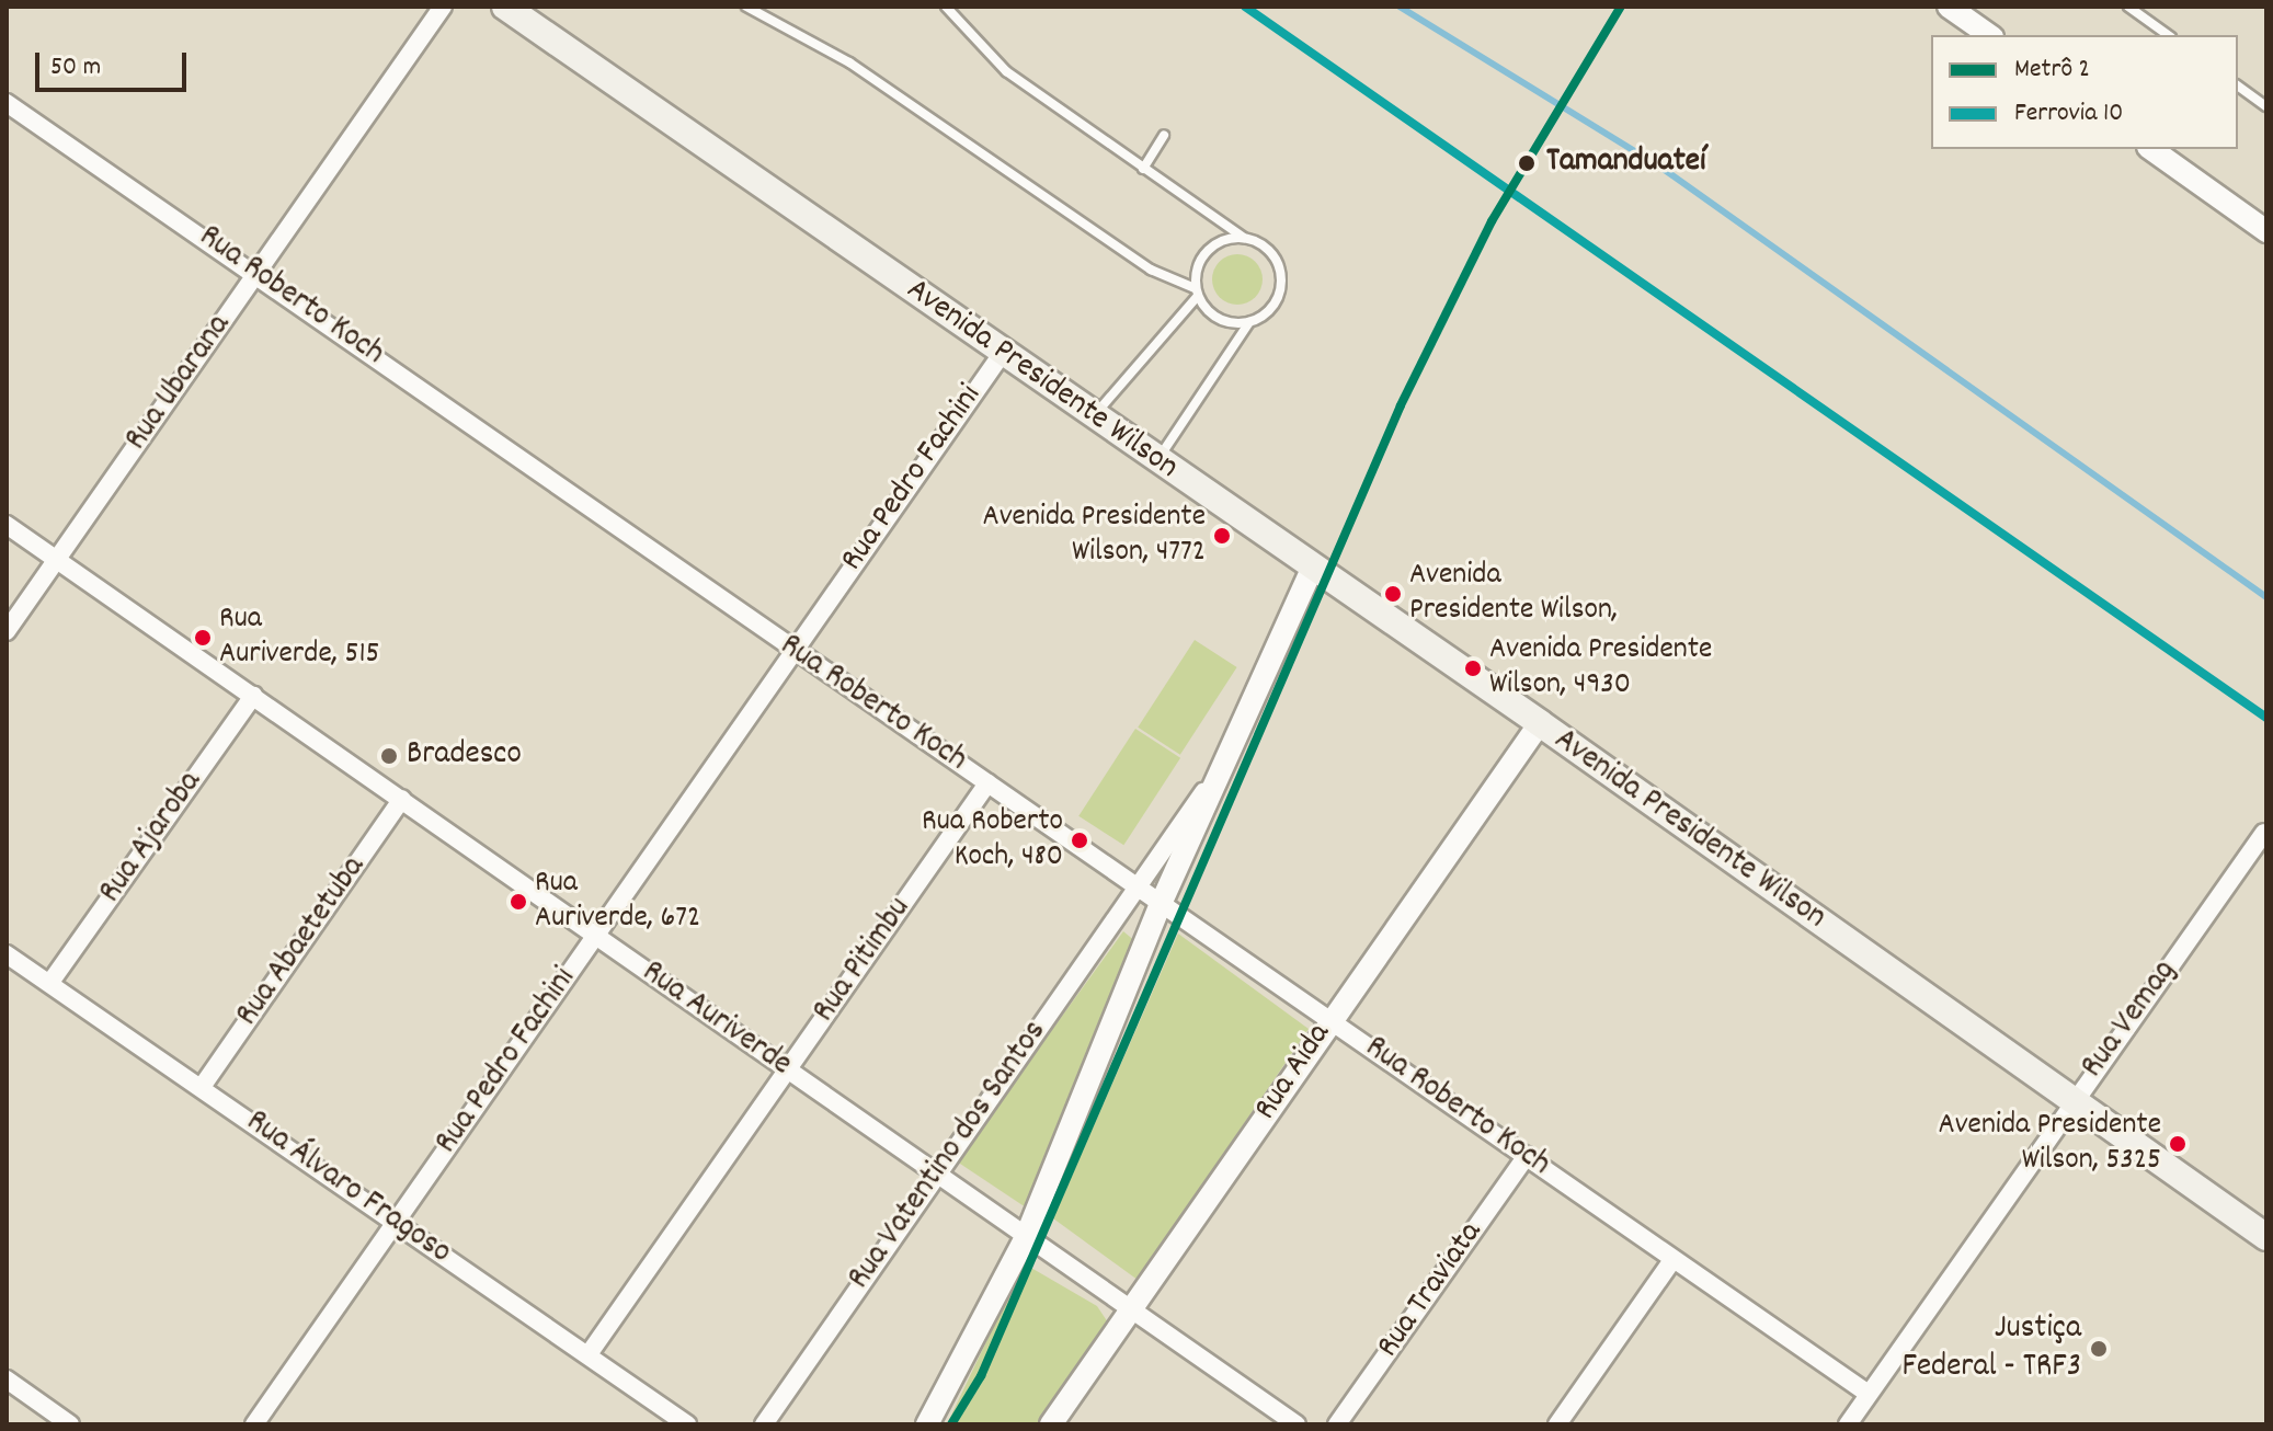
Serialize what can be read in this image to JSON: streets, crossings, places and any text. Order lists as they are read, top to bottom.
{
  "streets": {
    "main road": ["Avenida Presidente Wilson"],
    "street": [
      "Rua Roberto Koch",
      "Rua Ubarana",
      "Rua Pedro Fachini",
      "Rua Ajaroba",
      "Rua Abaetetuba",
      "Rua Pitimbu",
      "Rua Auriverde",
      "Rua Vemag",
      "Rua Aida",
      "Rua Vatentino dos Santos",
      "Rua Álvaro Fragoso",
      "Rua Traviata"
    ]
  },
  "crossings": [
    ["Rua Roberto Koch", "Rua Ubarana"],
    ["Rua Roberto Koch", "Rua Pedro Fachini"],
    ["Rua Roberto Koch", "Rua Pitimbu"],
    ["Rua Roberto Koch", "Rua Vemag"],
    ["Rua Roberto Koch", "Rua Aida"],
    ["Rua Roberto Koch", "Rua Vatentino dos Santos"],
    ["Rua Roberto Koch", "Rua Traviata"],
    ["Avenida Presidente Wilson", "Rua Pedro Fachini"],
    ["Avenida Presidente Wilson", "Rua Vemag"],
    ["Avenida Presidente Wilson", "Rua Aida"],
    ["Rua Ubarana", "Rua Auriverde"],
    ["Rua Pedro Fachini", "Rua Auriverde"],
    ["Rua Pedro Fachini", "Rua Álvaro Fragoso"],
    ["Rua Ajaroba", "Rua Auriverde"],
    ["Rua Ajaroba", "Rua Álvaro Fragoso"],
    ["Rua Abaetetuba", "Rua Auriverde"],
    ["Rua Abaetetuba", "Rua Álvaro Fragoso"],
    ["Rua Pitimbu", "Rua Auriverde"],
    ["Rua Pitimbu", "Rua Álvaro Fragoso"],
    ["Rua Auriverde", "Rua Aida"],
    ["Rua Auriverde", "Rua Vatentino dos Santos"]
  ],
  "places": [
    "Tamanduateí",
    "Avenida Presidente Wilson, 4772",
    "Avenida Presidente Wilson,",
    "Rua Auriverde, 515",
    "Avenida Presidente Wilson, 4930",
    "Bradesco",
    "Rua Roberto Koch, 480",
    "Rua Auriverde, 672",
    "Avenida Presidente Wilson, 5325",
    "Justiça Federal - TRF3"
  ],
  "lines": ["metro line 2", "rail line 10"],
  "legend": ["Metrô 2", "Ferrovia 10"],
  "scale_bar": "50 m"
}
